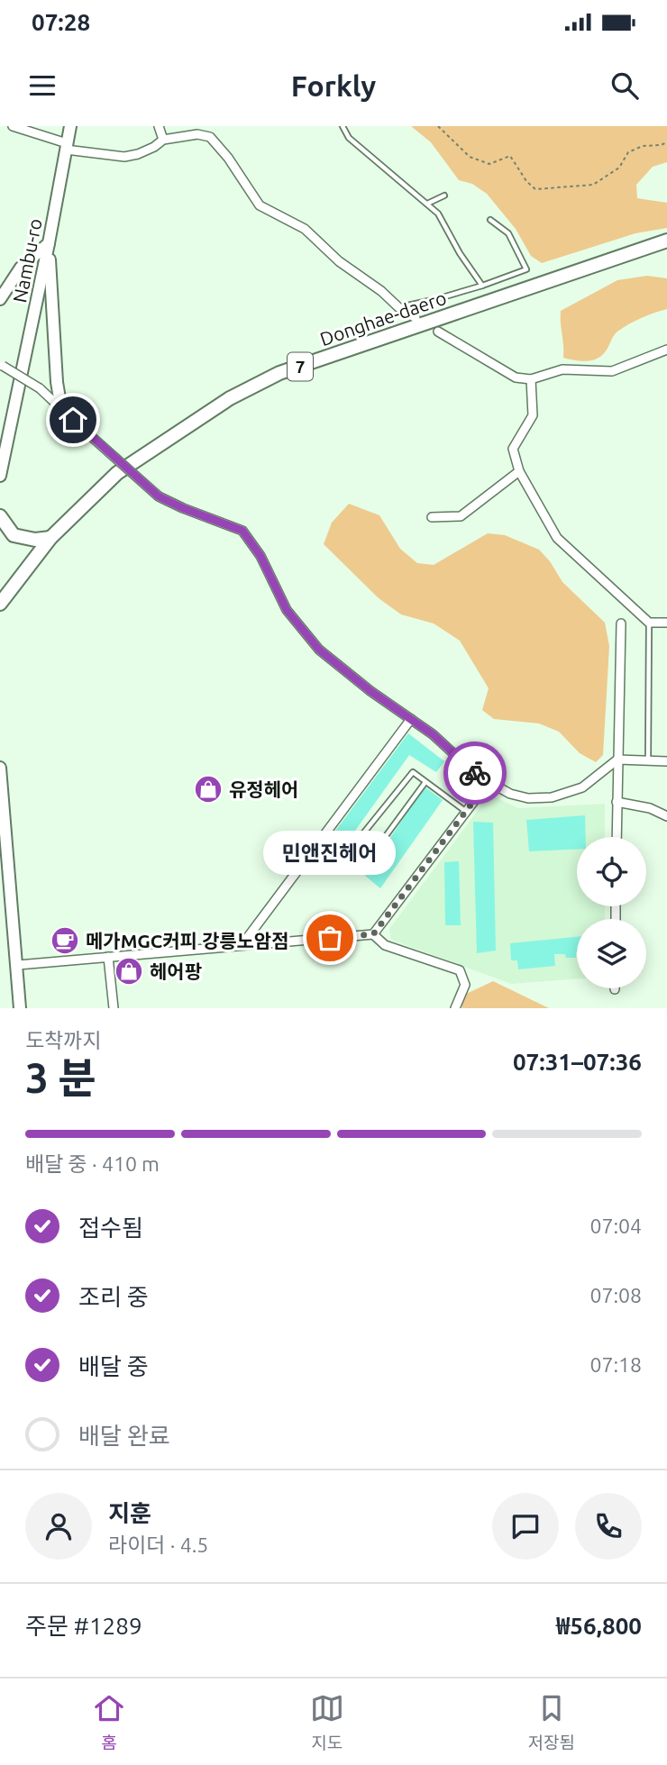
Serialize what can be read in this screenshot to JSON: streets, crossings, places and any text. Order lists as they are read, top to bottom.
{
  "streets": {
    "main road": ["Donghae-daero", "7"],
    "street": ["Nambu-ro"]
  },
  "places": {
    "shop": ["유정헤어", "헤어팡"],
    "other": ["민앤진헤어"],
    "cafe": ["메가MGC커피 강릉노암점"]
  },
  "page": {
    "status": "07:28",
    "header": "Forkly",
    "bubble": "민앤진헤어",
    "heading": ["3 분", "도착까지", "07:31–07:36"],
    "panel": [
      "지훈",
      "라이더 · 4.5",
      "주문 #1289",
      "₩56,800"
    ],
    "bar": "배달 중 · 410 m",
    "list": [
      ["접수됨", "07:04"],
      ["조리 중", "07:08"],
      ["배달 중", "07:18"],
      "배달 완료"
    ],
    "tabs": ["홈", "지도", "저장됨"]
  }
}
